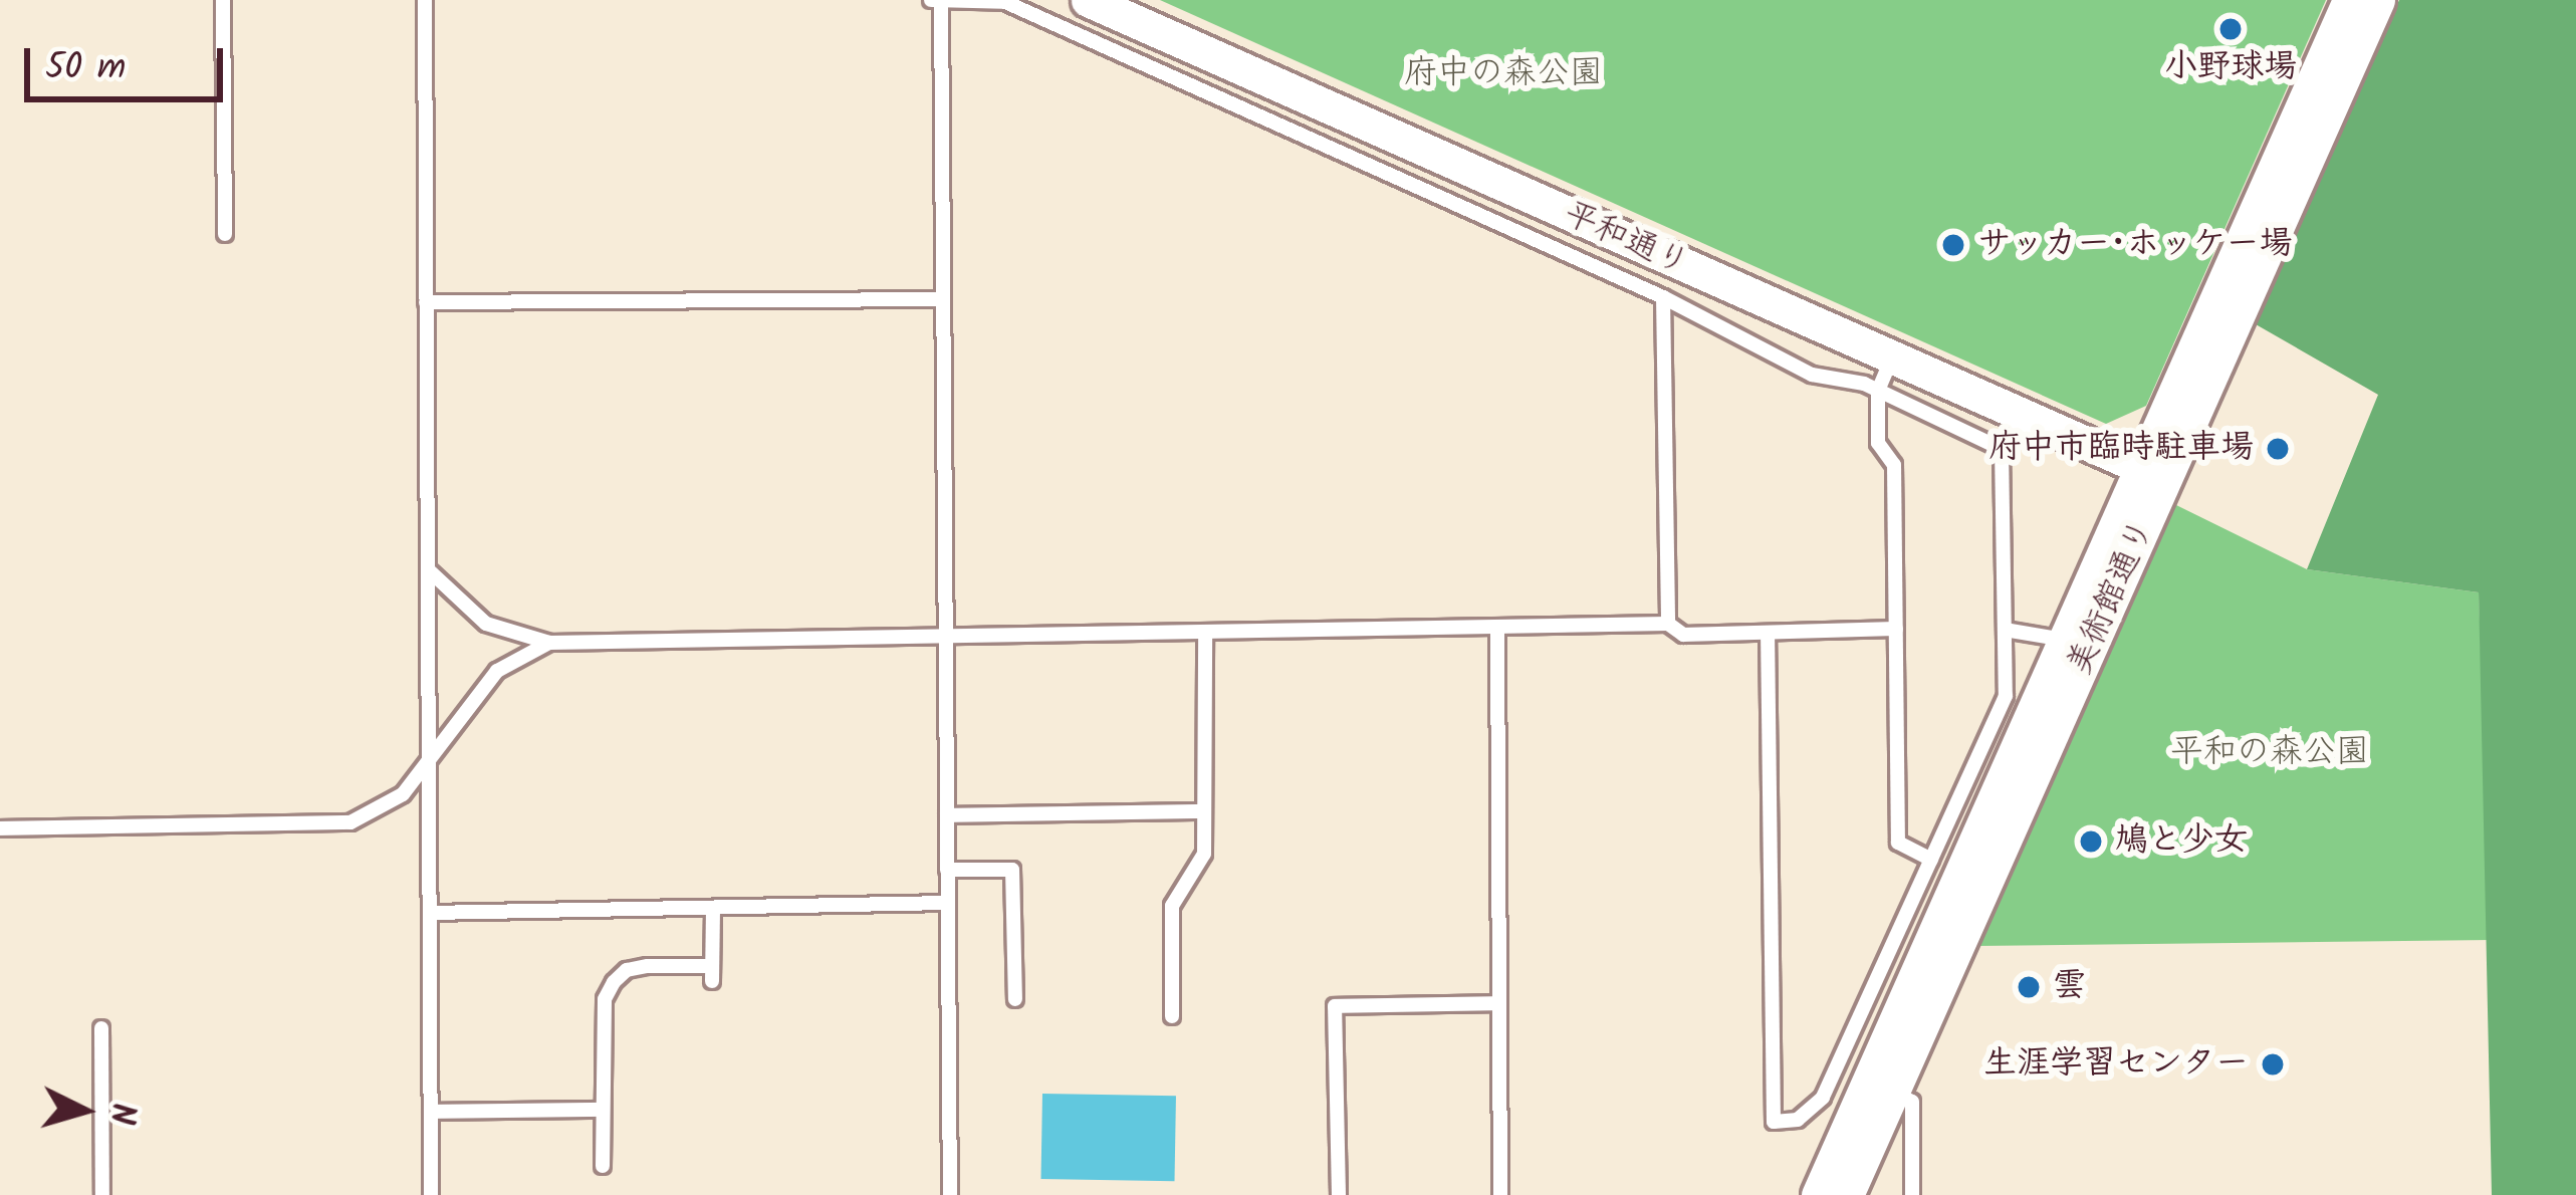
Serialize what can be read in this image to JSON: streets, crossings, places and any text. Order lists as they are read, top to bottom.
{
  "streets": {
    "street": ["平和通り", "美術館通り"]
  },
  "crossings": [
    ["平和通り", "美術館通り"]
  ],
  "parks": ["府中の森公園", "平和の森公園"],
  "places": [
    "小野球場",
    "サッカー･ホッケー場",
    "府中市臨時駐車場",
    "鳩と少女",
    "雲",
    "生涯学習センター"
  ],
  "scale_bar": "50 m",
  "north": "right"
}
